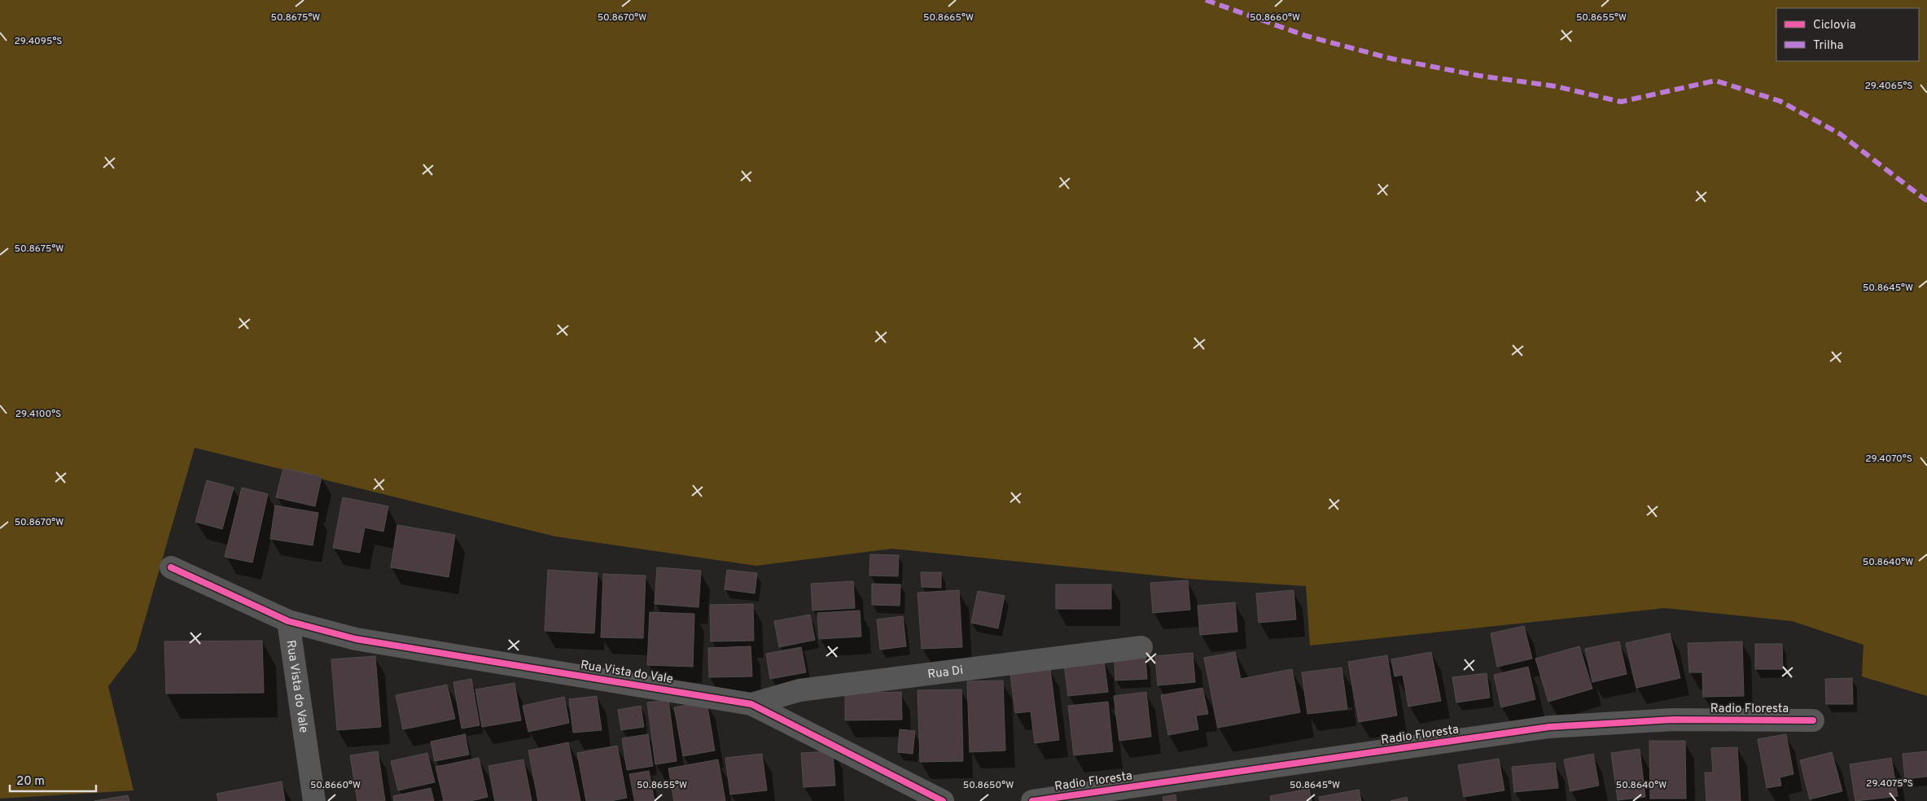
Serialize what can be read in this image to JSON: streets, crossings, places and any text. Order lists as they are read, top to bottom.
{
  "streets": {
    "street": ["Rua Vista do Vale", "Rua Di", "Radio Floresta"]
  },
  "crossings": [
    ["Rua Vista do Vale", "Rua Di"]
  ],
  "legend": ["Ciclovia", "Trilha"],
  "scale_bar": "20 m",
  "coordinates": [
    "50.8675°W",
    "50.8670°W",
    "50.8665°W",
    "50.8660°W",
    "50.8655°W",
    "29.4095°S",
    "29.4065°S",
    "50.8645°W",
    "29.4100°S",
    "29.4070°S",
    "50.8640°W",
    "29.4075°S",
    "50.8650°W"
  ]
}
